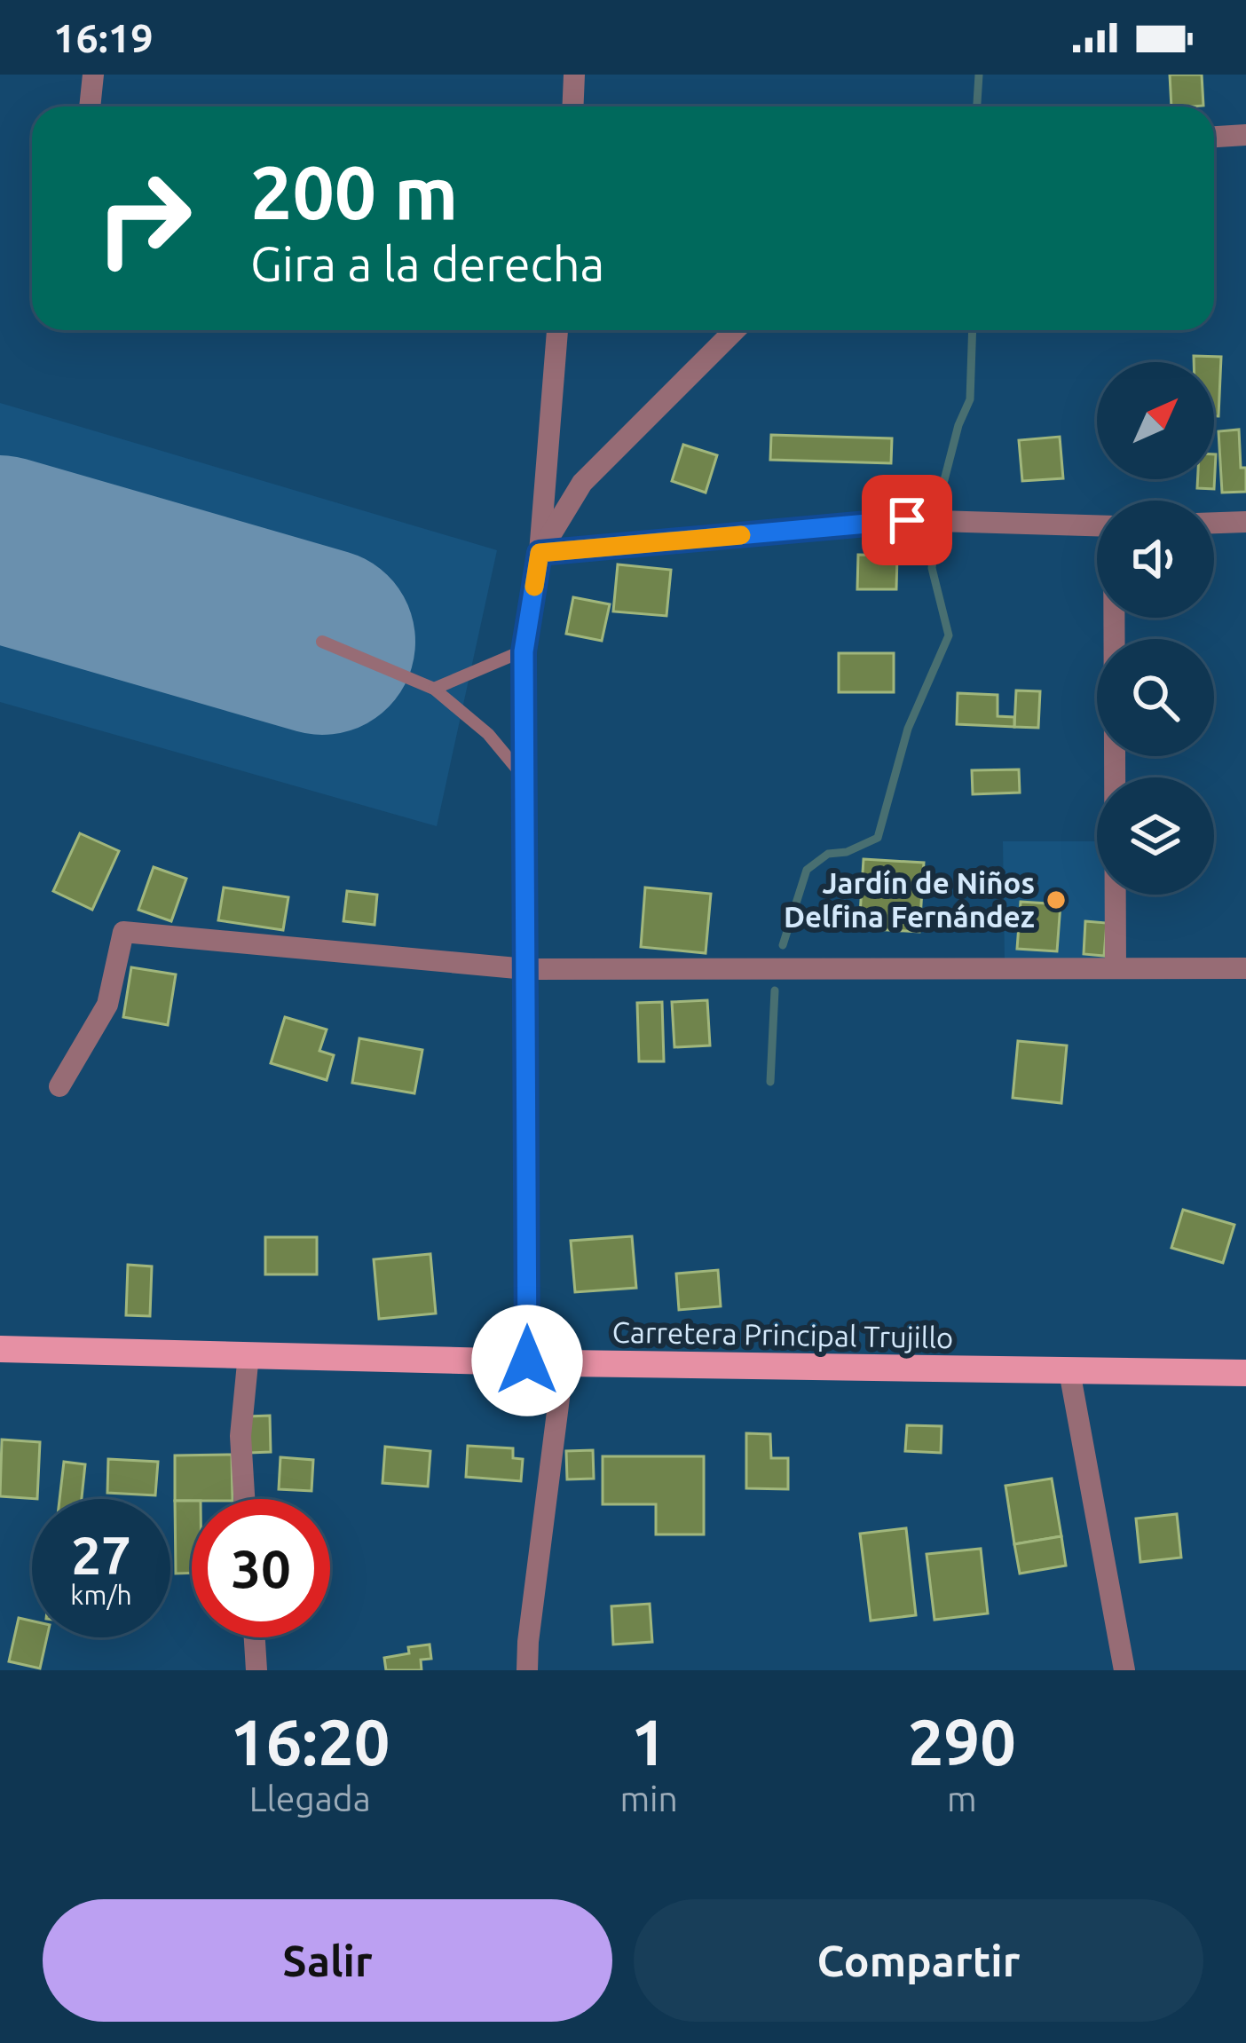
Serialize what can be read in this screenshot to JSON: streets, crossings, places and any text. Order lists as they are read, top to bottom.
{
  "streets": {
    "main road": ["Carretera Principal Trujillo"]
  },
  "places": ["Jardín de Niños Delfina Fernández"],
  "north": "top right",
  "page": {
    "status": "16:19",
    "turn": ["200 m", "Gira a la derecha"],
    "speed": "27 km/h",
    "limit": "30",
    "eta": [
      "16:20",
      "Llegada",
      "1",
      "min",
      "290",
      "m"
    ],
    "buttons": ["Salir", "Compartir"]
  }
}
